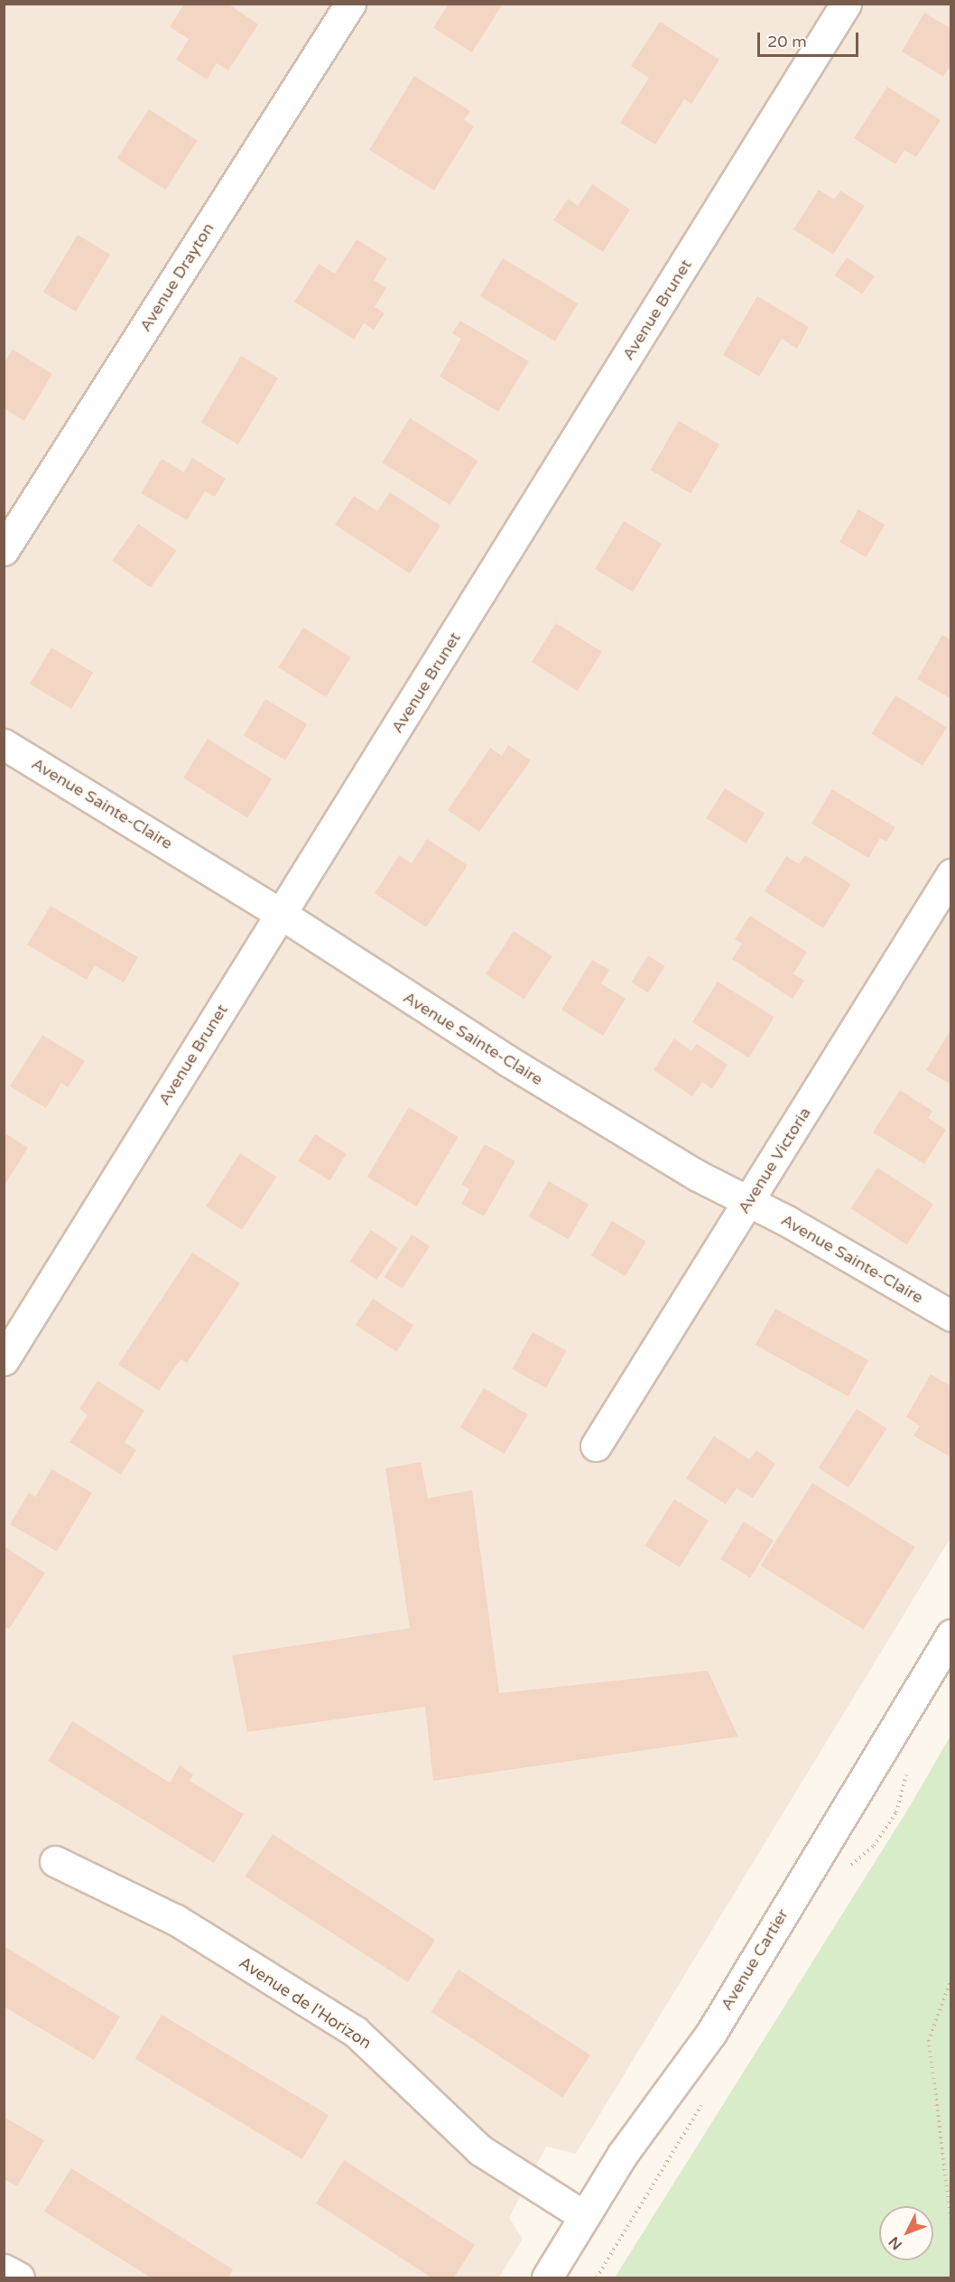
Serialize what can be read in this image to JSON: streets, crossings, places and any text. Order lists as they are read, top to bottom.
{
  "streets": {
    "street": [
      "Avenue Drayton",
      "Avenue Brunet",
      "Avenue Sainte-Claire",
      "Avenue Victoria",
      "Avenue Cartier",
      "Avenue de l'Horizon"
    ]
  },
  "crossings": [
    ["Avenue Brunet", "Avenue Sainte-Claire"],
    ["Avenue Sainte-Claire", "Avenue Victoria"],
    ["Avenue Cartier", "Avenue de l'Horizon"]
  ],
  "scale_bar": "20 m",
  "north": "bottom left"
}
